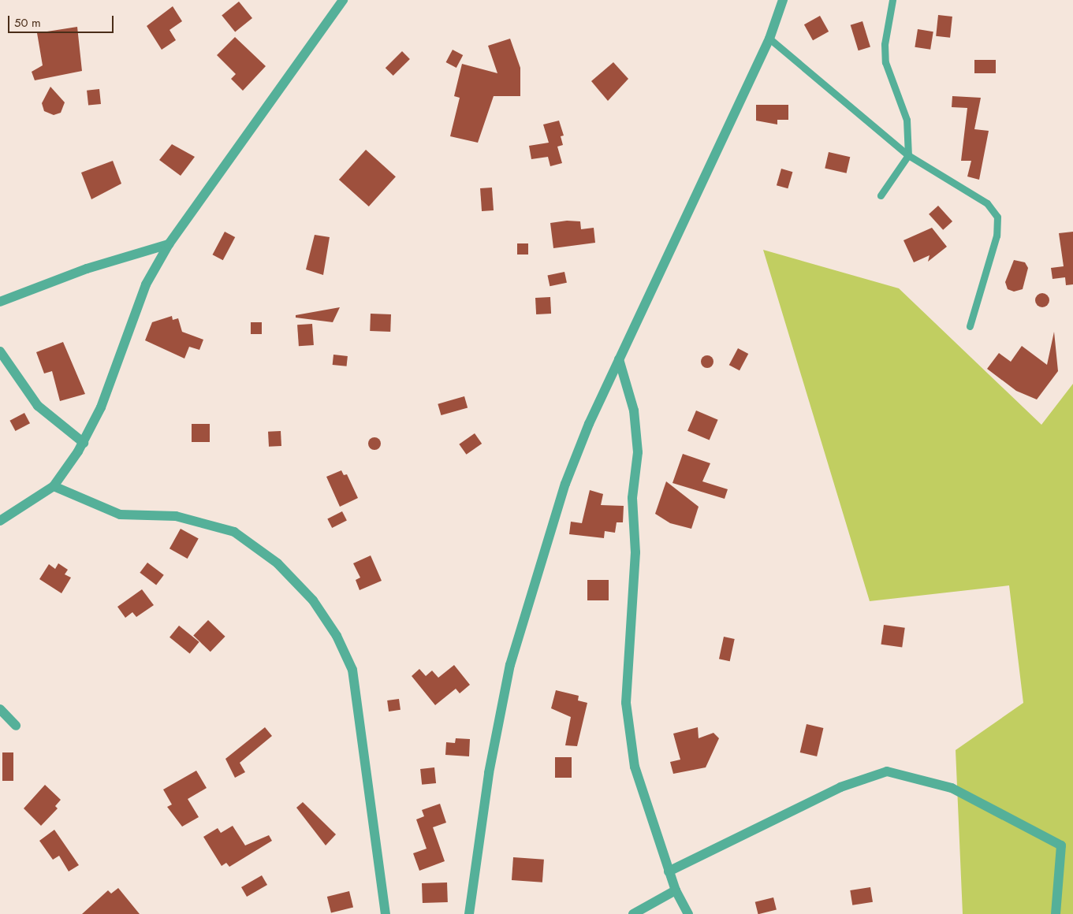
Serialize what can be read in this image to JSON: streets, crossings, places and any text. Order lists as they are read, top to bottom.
{
  "scale_bar": "50 m"
}
